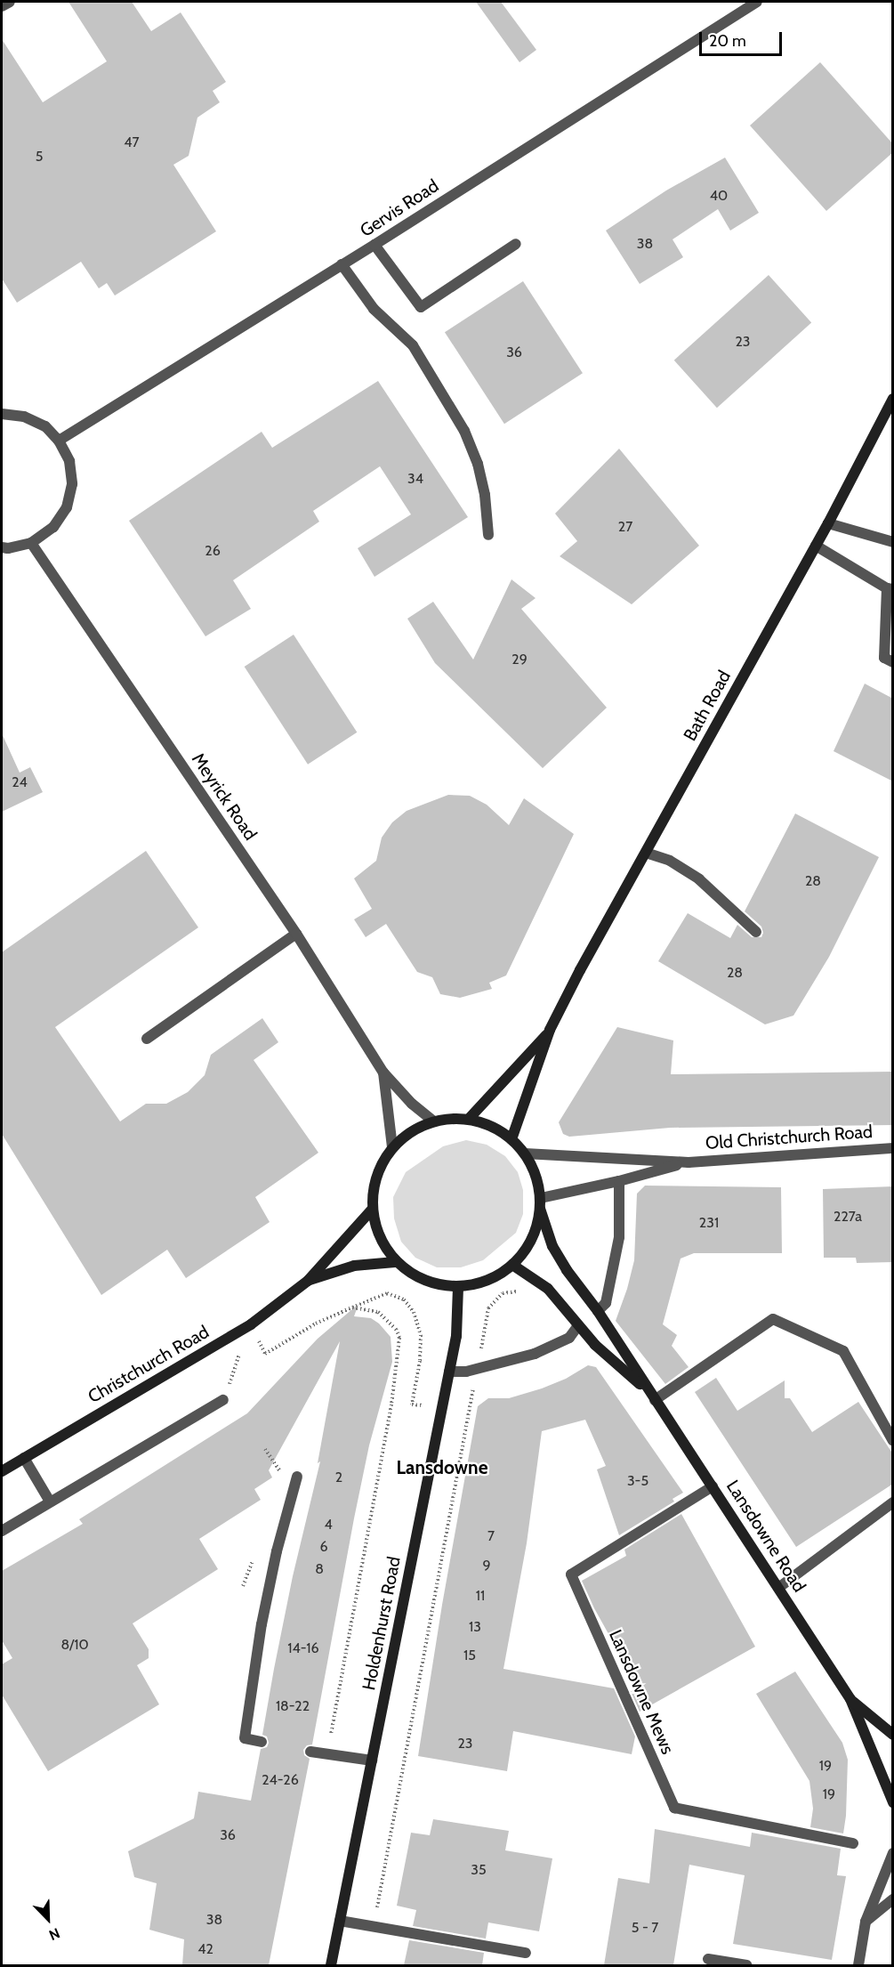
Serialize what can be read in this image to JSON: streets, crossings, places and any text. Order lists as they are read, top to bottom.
{
  "streets": {
    "main road": [
      "Bath Road",
      "Christchurch Road",
      "Lansdowne Road",
      "Holdenhurst Road"
    ],
    "street": [
      "Gervis Road",
      "Meyrick Road",
      "Old Christchurch Road",
      "Lansdowne Mews"
    ]
  },
  "crossings": [
    ["Bath Road", "Meyrick Road"],
    ["Bath Road", "Old Christchurch Road"],
    ["Bath Road", "Christchurch Road"],
    ["Bath Road", "Lansdowne Road"],
    ["Bath Road", "Holdenhurst Road"],
    ["Meyrick Road", "Old Christchurch Road"],
    ["Meyrick Road", "Christchurch Road"],
    ["Meyrick Road", "Lansdowne Road"],
    ["Meyrick Road", "Holdenhurst Road"],
    ["Old Christchurch Road", "Christchurch Road"],
    ["Old Christchurch Road", "Lansdowne Road"],
    ["Old Christchurch Road", "Holdenhurst Road"],
    ["Christchurch Road", "Lansdowne Road"],
    ["Christchurch Road", "Holdenhurst Road"],
    ["Lansdowne Road", "Holdenhurst Road"],
    ["Lansdowne Road", "Lansdowne Mews"]
  ],
  "districts": ["Lansdowne"],
  "house_numbers": [
    "47",
    "5",
    "40",
    "38",
    "23",
    "36",
    "34",
    "27",
    "26",
    "29",
    "24",
    "28",
    "28",
    "227a",
    "231",
    "2",
    "3-5",
    "4",
    "7",
    "6",
    "9",
    "8",
    "11",
    "13",
    "8/10",
    "14-16",
    "15",
    "18-22",
    "23",
    "19",
    "24-26",
    "19",
    "36",
    "35",
    "38",
    "5 - 7",
    "42"
  ],
  "scale_bar": "20 m",
  "north": "bottom right"
}
